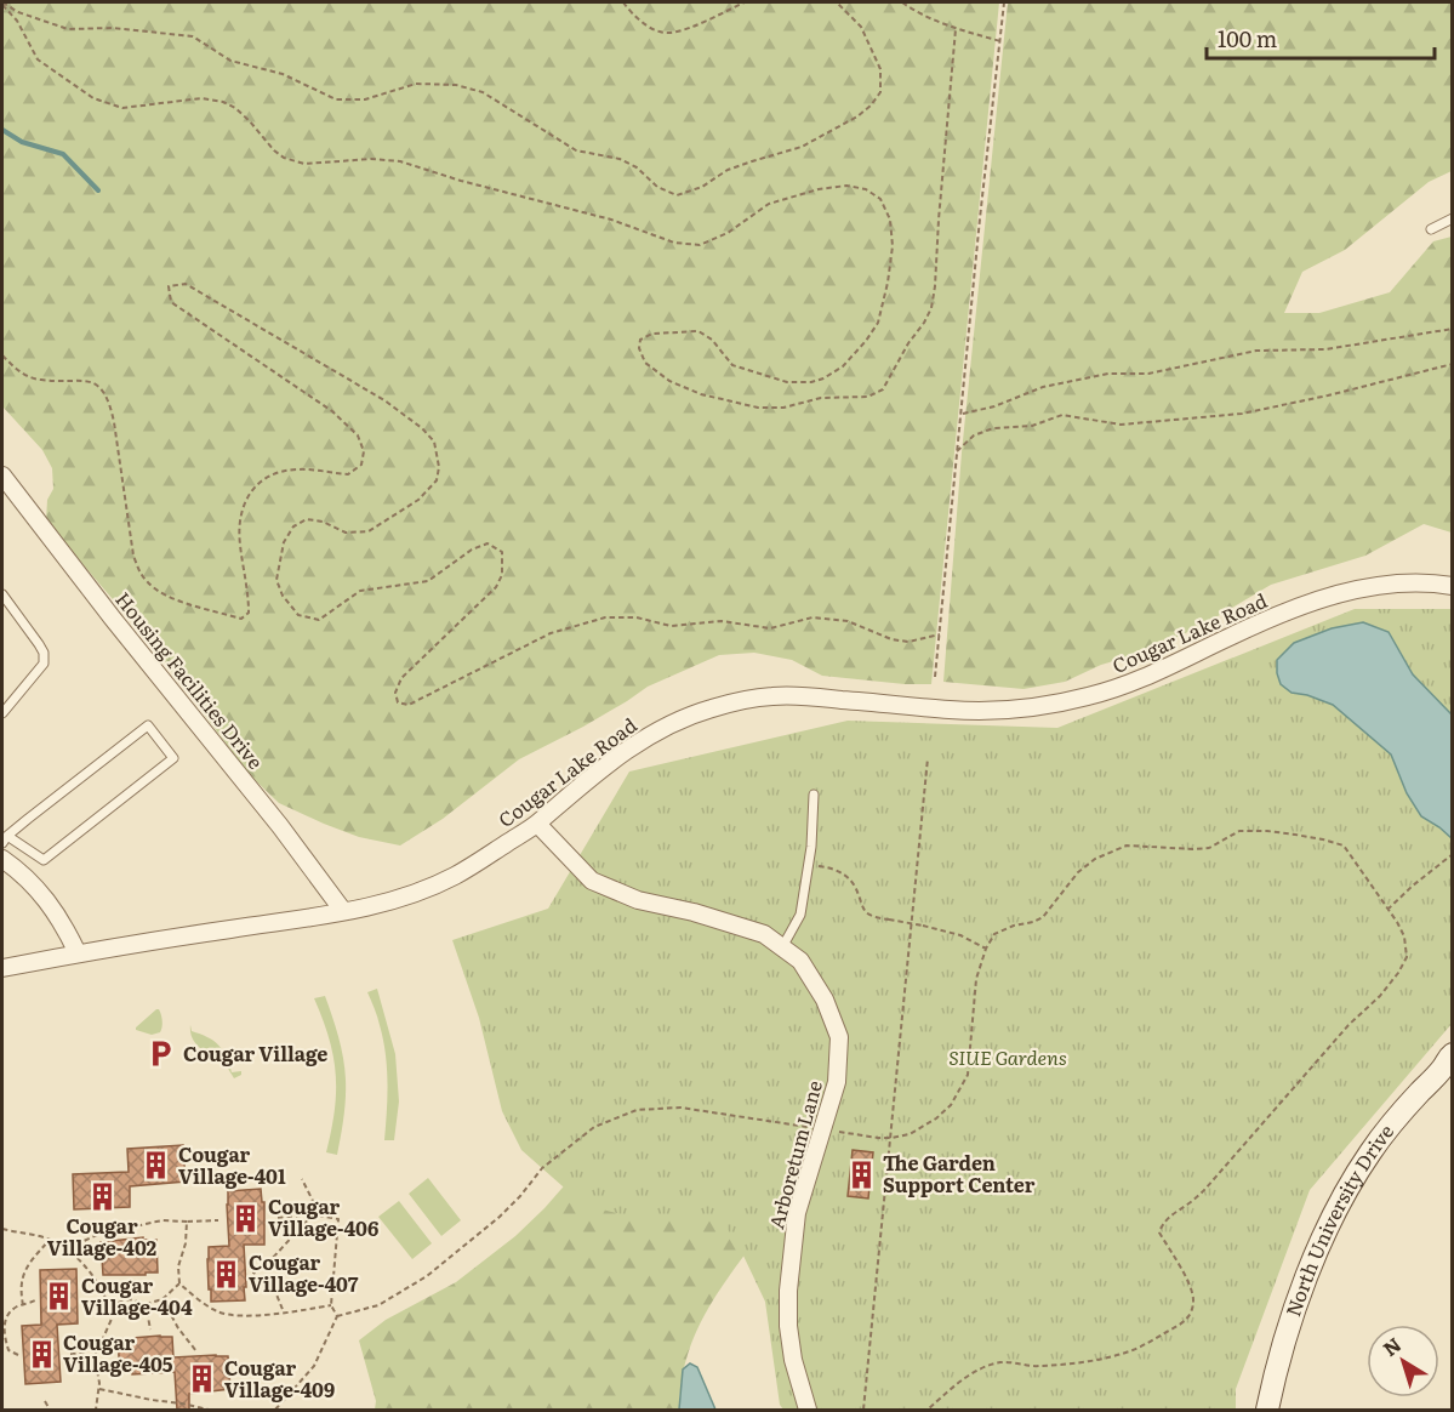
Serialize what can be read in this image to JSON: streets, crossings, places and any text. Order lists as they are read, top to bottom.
{
  "streets": {
    "main road": ["North University Drive"],
    "street": ["Cougar Lake Road", "Housing Facilities Drive", "Arboretum Lane"]
  },
  "crossings": [
    ["Cougar Lake Road", "Housing Facilities Drive"],
    ["Cougar Lake Road", "Arboretum Lane"]
  ],
  "parks": ["SIUE Gardens"],
  "places": {
    "parking": ["Cougar Village"],
    "building": [
      "Cougar Village-401",
      "The Garden Support Center",
      "Cougar Village-402",
      "Cougar Village-406",
      "Cougar Village-407",
      "Cougar Village-404",
      "Cougar Village-405",
      "Cougar Village-409"
    ]
  },
  "scale_bar": "100 m",
  "north": "top left"
}
